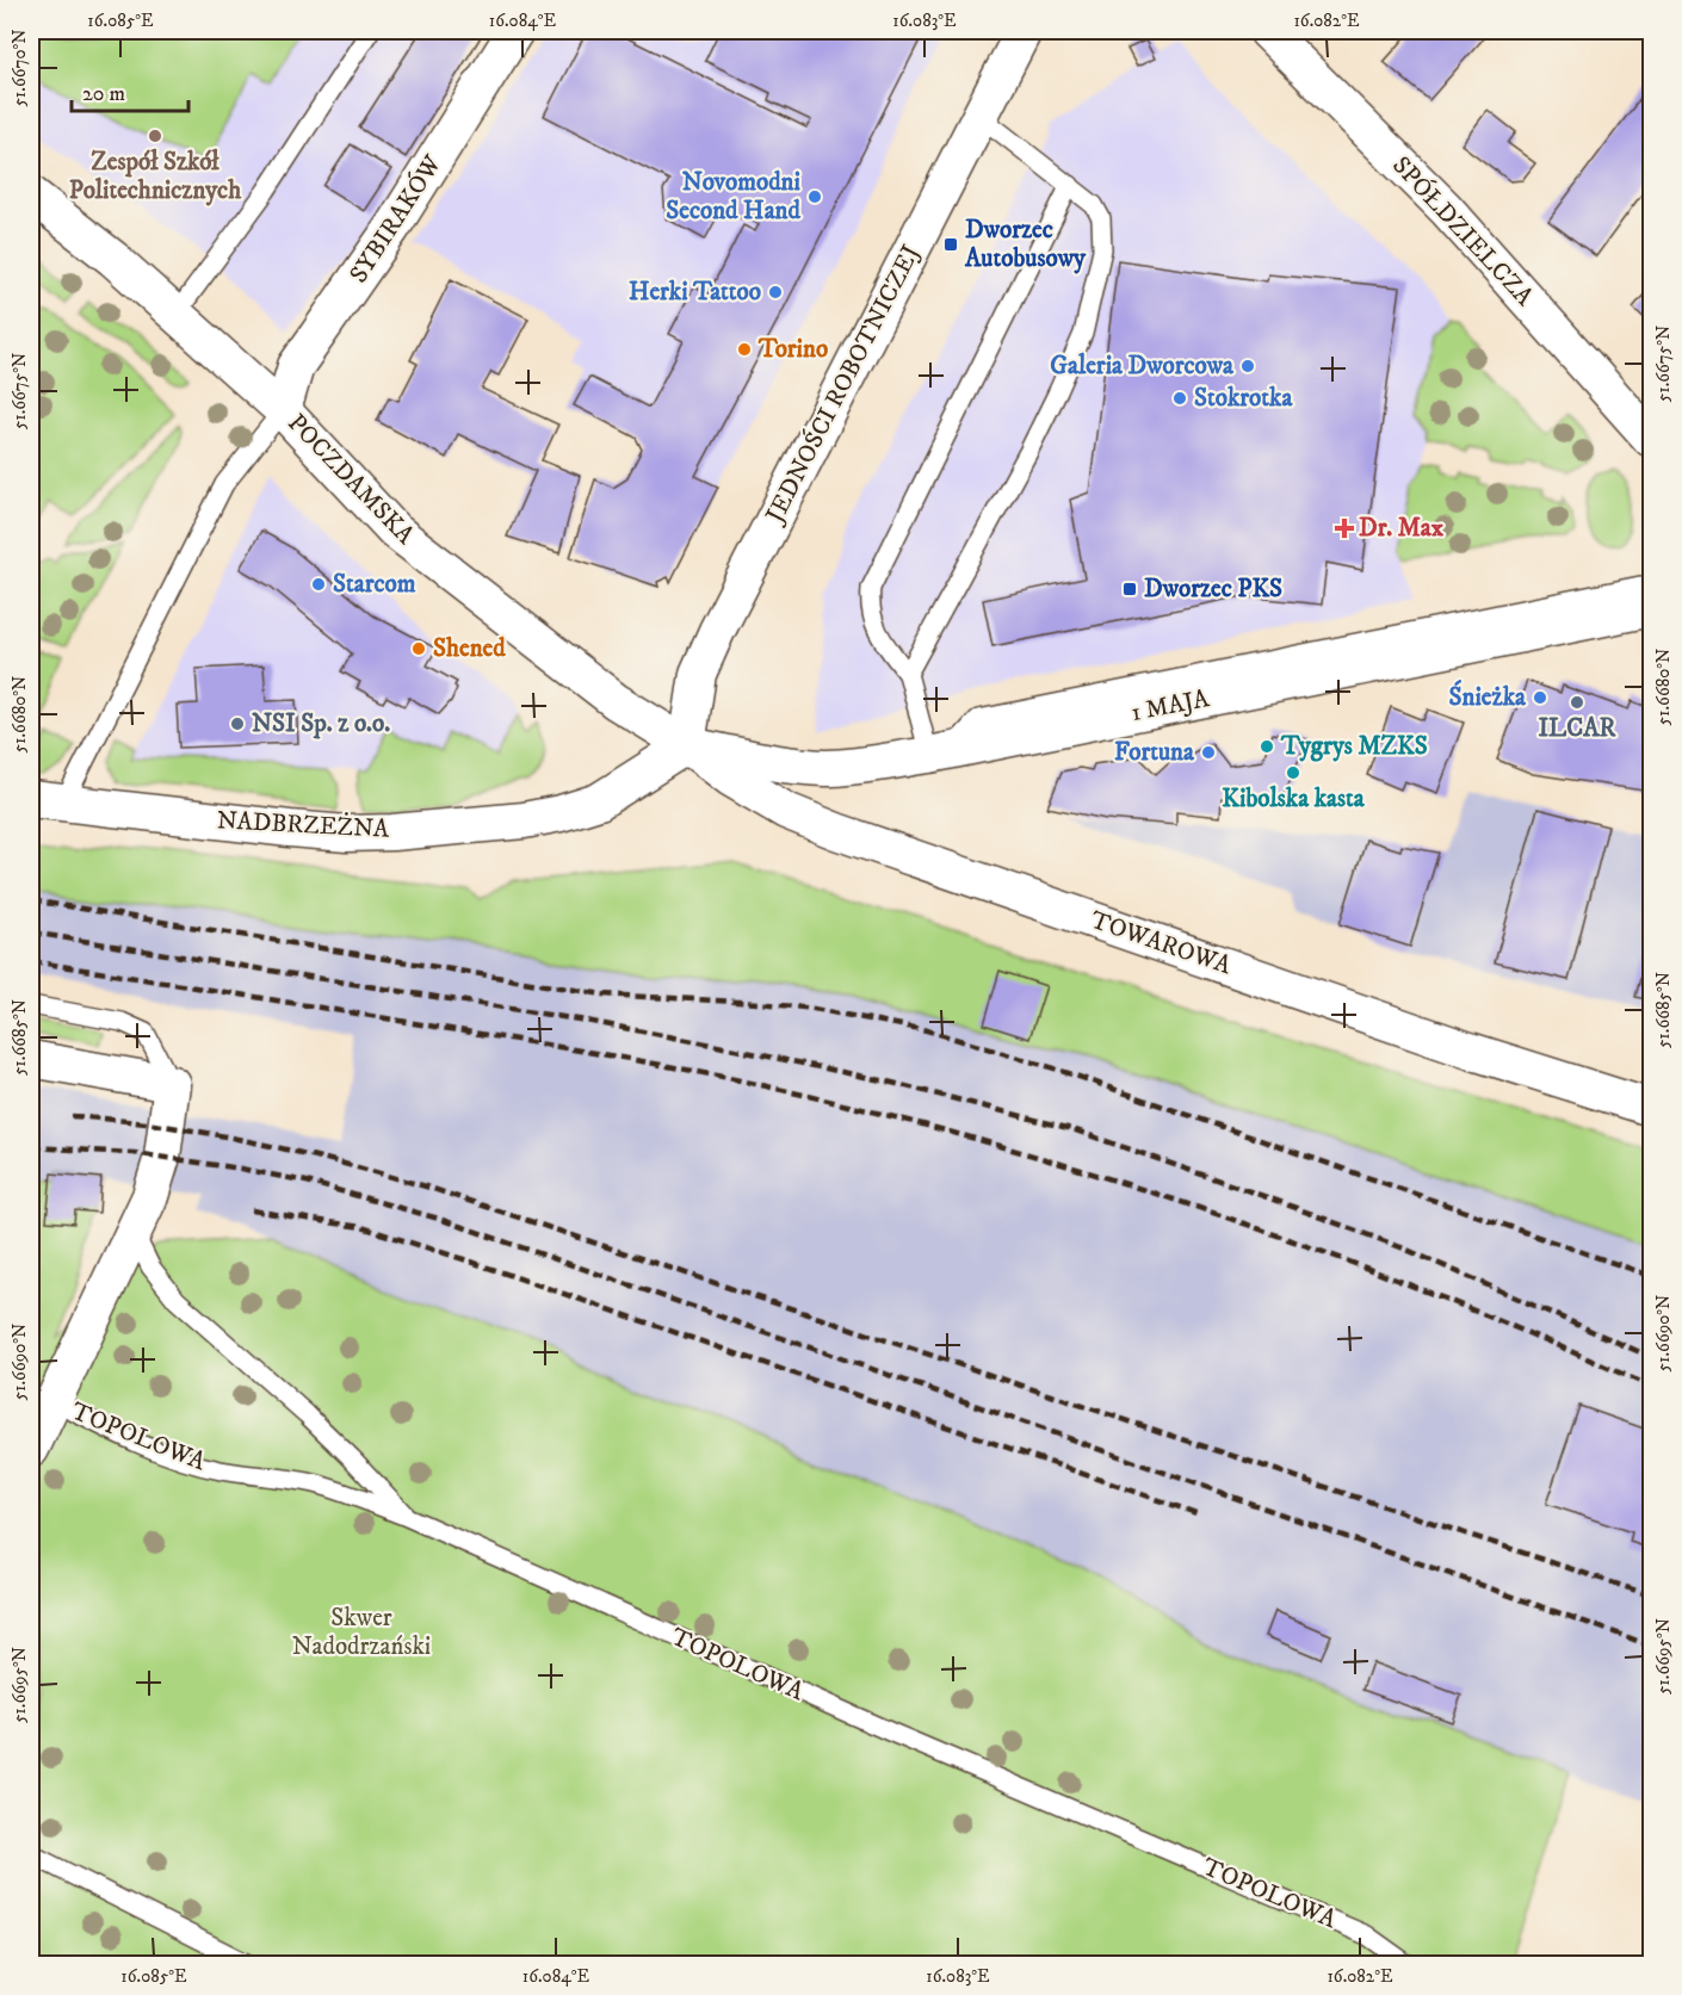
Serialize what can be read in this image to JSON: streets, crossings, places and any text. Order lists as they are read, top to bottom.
{
  "streets": {
    "street": [
      "SYBIRAKÓW",
      "SPÓŁDZIELCZA",
      "JEDNOŚCI ROBOTNICZEJ",
      "POCZDAMSKA",
      "1 MAJA",
      "NADBRZEŻNA",
      "TOWAROWA",
      "TOPOLOWA"
    ]
  },
  "crossings": [
    ["SYBIRAKÓW", "POCZDAMSKA"],
    ["JEDNOŚCI ROBOTNICZEJ", "POCZDAMSKA"],
    ["JEDNOŚCI ROBOTNICZEJ", "1 MAJA"],
    ["JEDNOŚCI ROBOTNICZEJ", "NADBRZEŻNA"],
    ["JEDNOŚCI ROBOTNICZEJ", "TOWAROWA"],
    ["POCZDAMSKA", "1 MAJA"],
    ["POCZDAMSKA", "NADBRZEŻNA"],
    ["POCZDAMSKA", "TOWAROWA"],
    ["1 MAJA", "NADBRZEŻNA"],
    ["1 MAJA", "TOWAROWA"],
    ["NADBRZEŻNA", "TOWAROWA"]
  ],
  "parks": ["Skwer Nadodrzański"],
  "places": {
    "other": [
      "Zespół Szkół Politechnicznych",
      "Novomodni Second Hand",
      "Herki Tattoo",
      "Torino",
      "Galeria Dworcowa",
      "Stokrotka",
      "Starcom",
      "Shened",
      "Śnieżka",
      "ILCAR",
      "NSI Sp. z o.o.",
      "Tygrys MZKS",
      "Fortuna",
      "Kibolska kasta"
    ],
    "transit": ["Dworzec Autobusowy", "Dworzec PKS"],
    "health": ["Dr. Max"]
  },
  "scale_bar": "20 m",
  "coordinates": [
    "16.085°E",
    "16.084°E",
    "16.083°E",
    "16.082°E",
    "51.6670°N",
    "51.6675°N",
    "51.6680°N",
    "51.6685°N",
    "51.6690°N",
    "51.6695°N"
  ]
}
